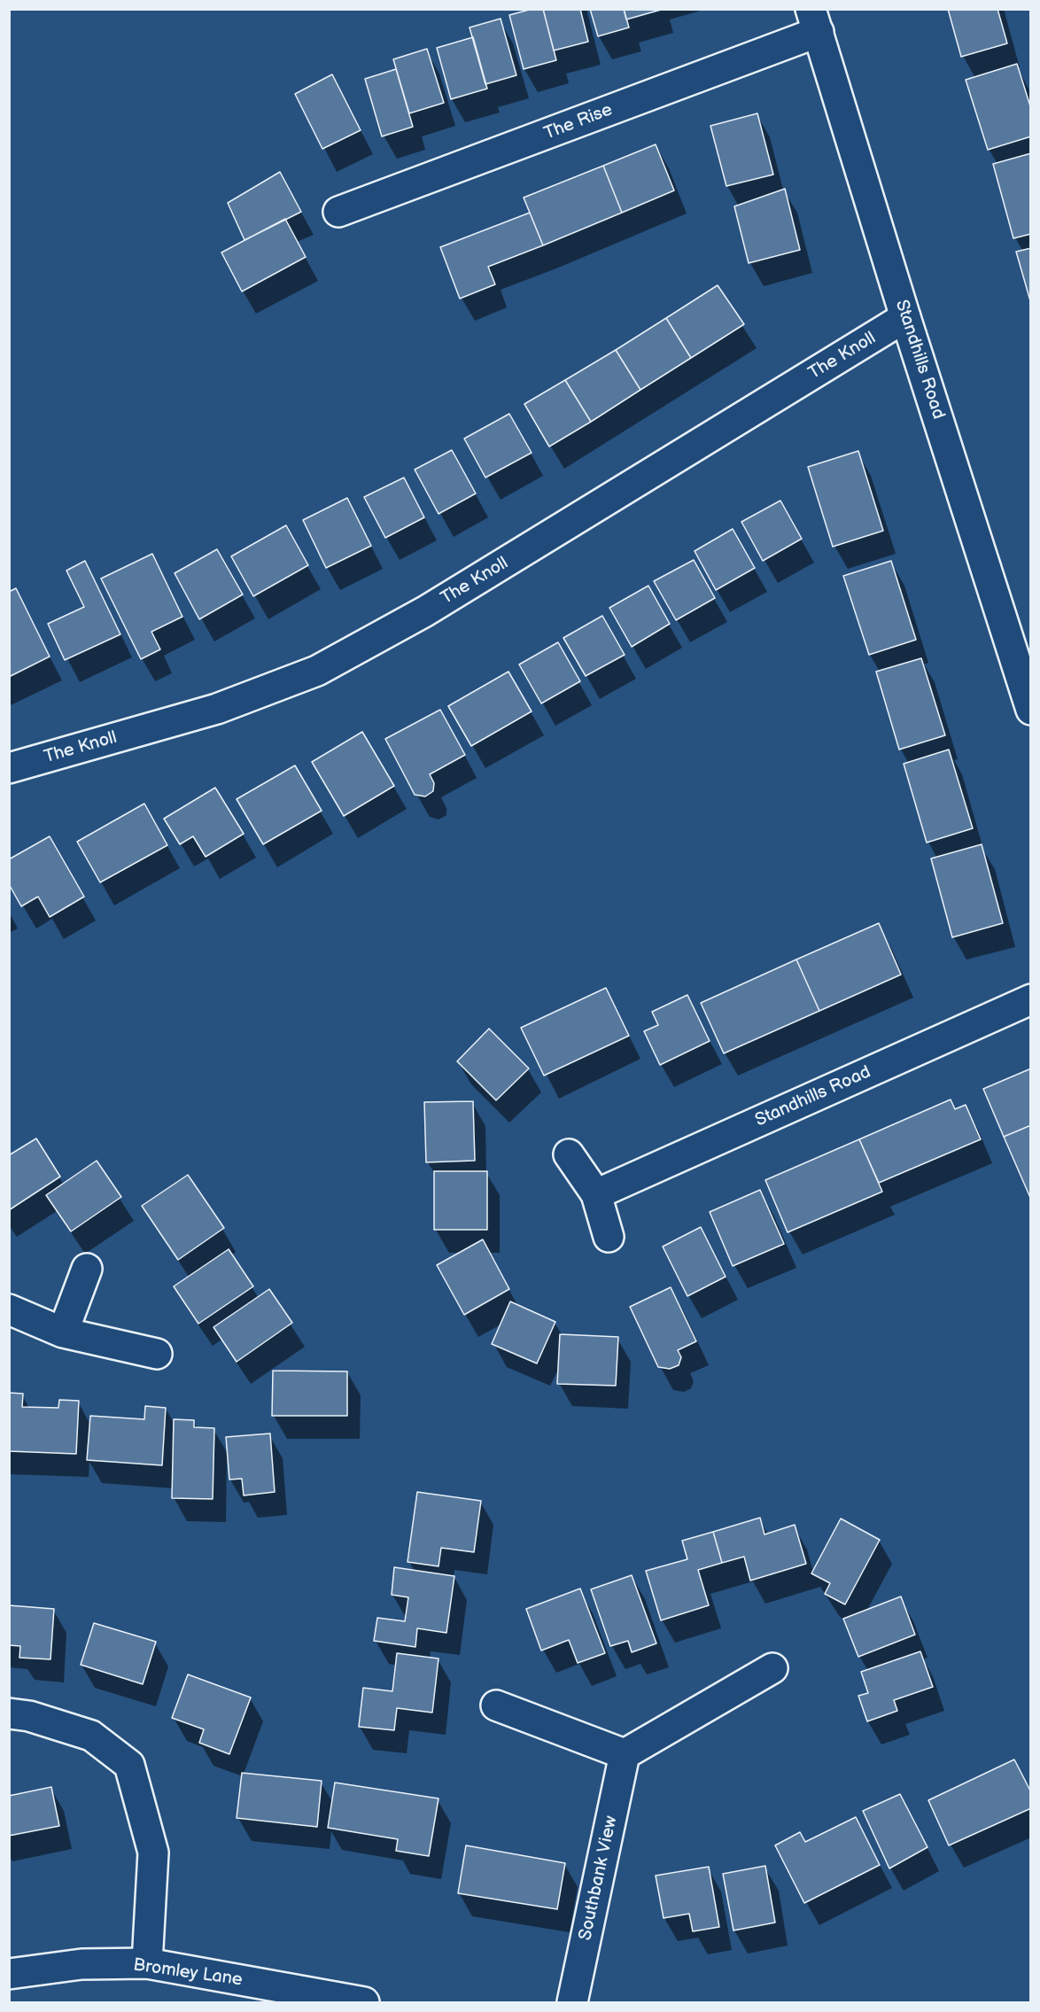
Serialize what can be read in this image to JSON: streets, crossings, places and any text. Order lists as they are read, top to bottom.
{
  "streets": {
    "street": [
      "The Rise",
      "The Knoll",
      "Standhills Road",
      "Southbank View",
      "Bromley Lane"
    ]
  },
  "crossings": [
    ["The Rise", "Standhills Road"],
    ["The Knoll", "Standhills Road"]
  ]
}
